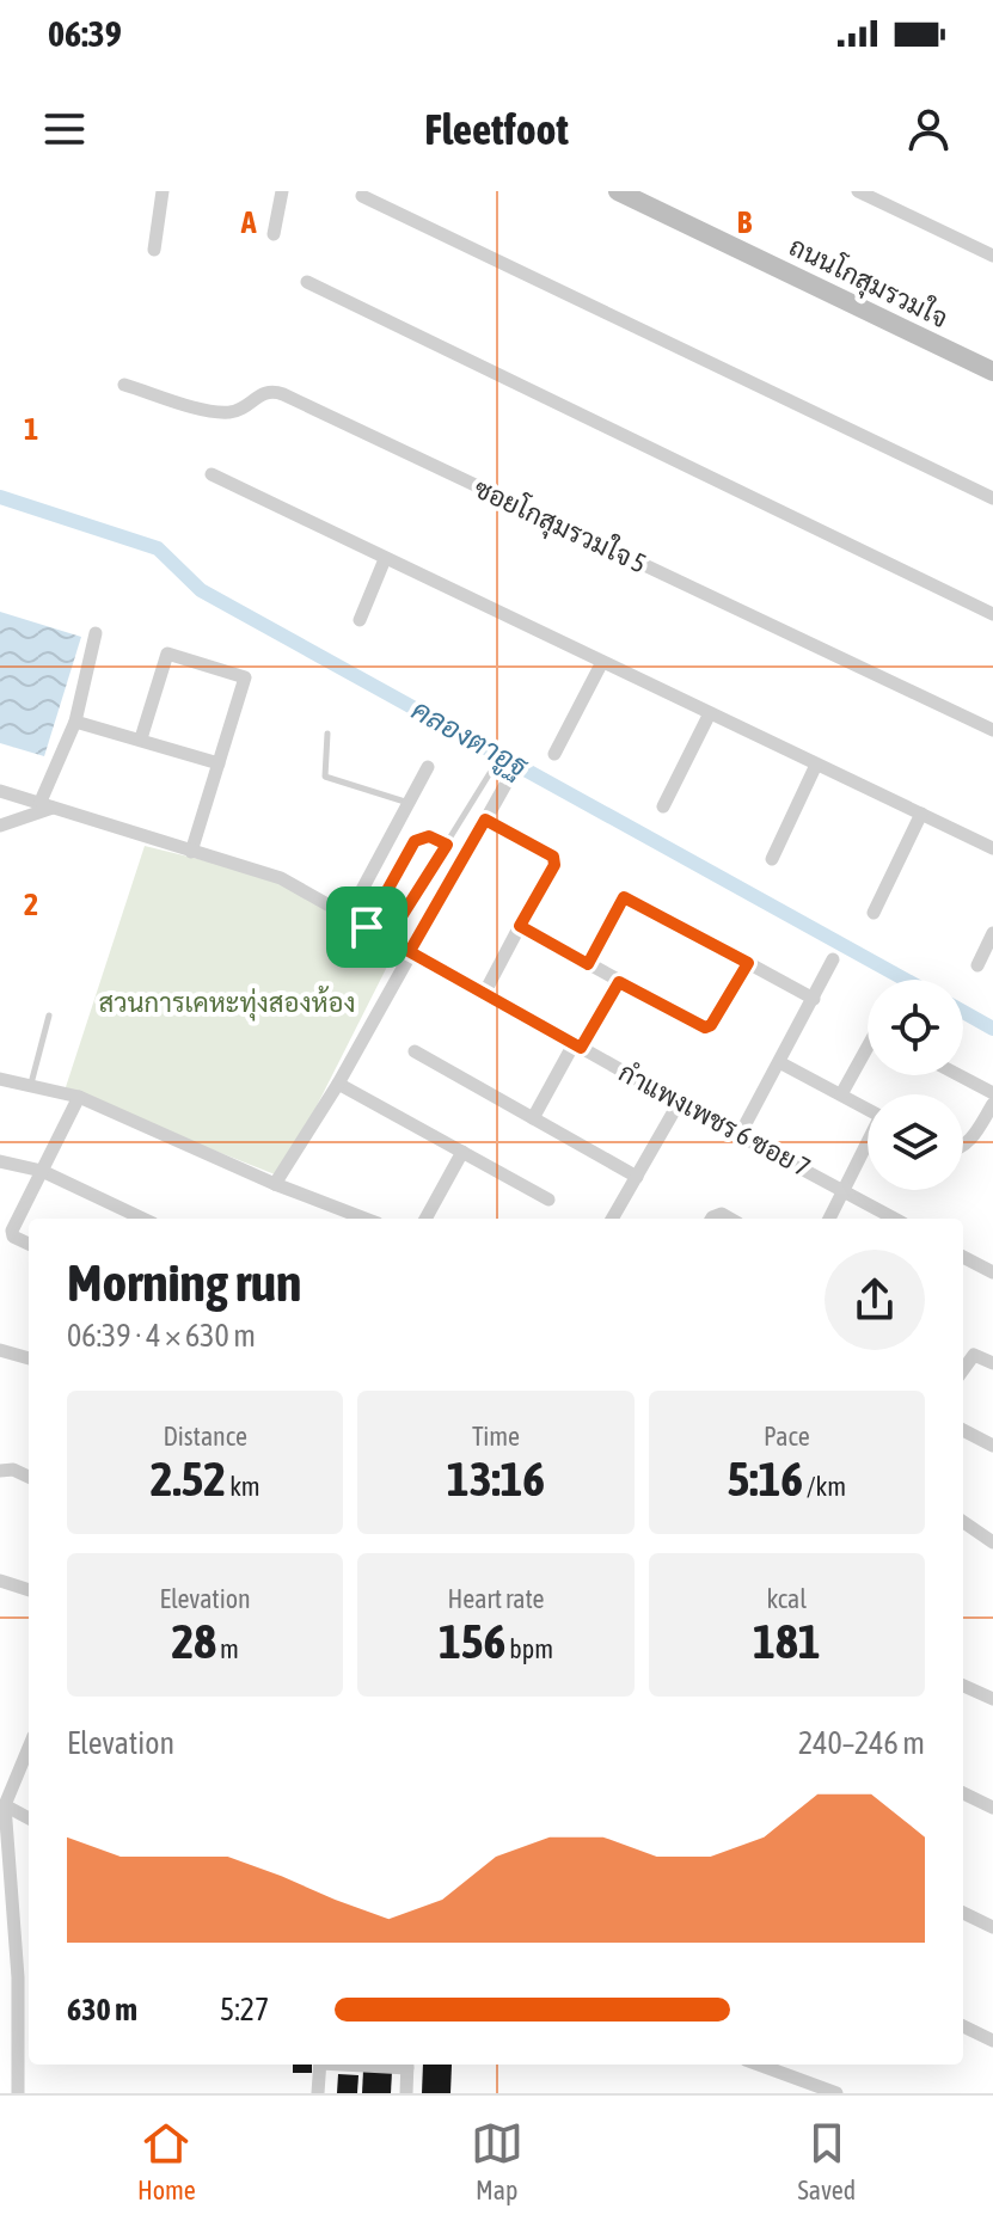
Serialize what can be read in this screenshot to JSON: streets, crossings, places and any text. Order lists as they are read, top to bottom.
{
  "streets": {
    "street": ["ถนนโกสุมรวมใจ", "ซอยโกสุมรวมใจ 5", "กำแพงเพชร 6 ซอย 7"]
  },
  "water": ["คลองตาอูฐ"],
  "parks": ["สวนการเคหะทุ่งสองห้อง"],
  "page": {
    "status": "06:39",
    "header": "Fleetfoot",
    "heading": ["Morning run", "06:39 · 4 × 630 m"],
    "stats": [
      ["Distance", "2.52 km"],
      ["Time", "13:16"],
      ["Pace", "5:16 /km"],
      ["Elevation", "28 m"],
      ["Heart rate", "156 bpm"],
      ["kcal", "181"]
    ],
    "chart": ["Elevation", "240–246 m"],
    "list": [
      {
        "name": "630 m",
        "note": "5:27"
      }
    ],
    "tabs": ["Home", "Map", "Saved"]
  },
  "grid": {
    "columns": ["A", "B"],
    "rows": ["1", "2"]
  }
}
